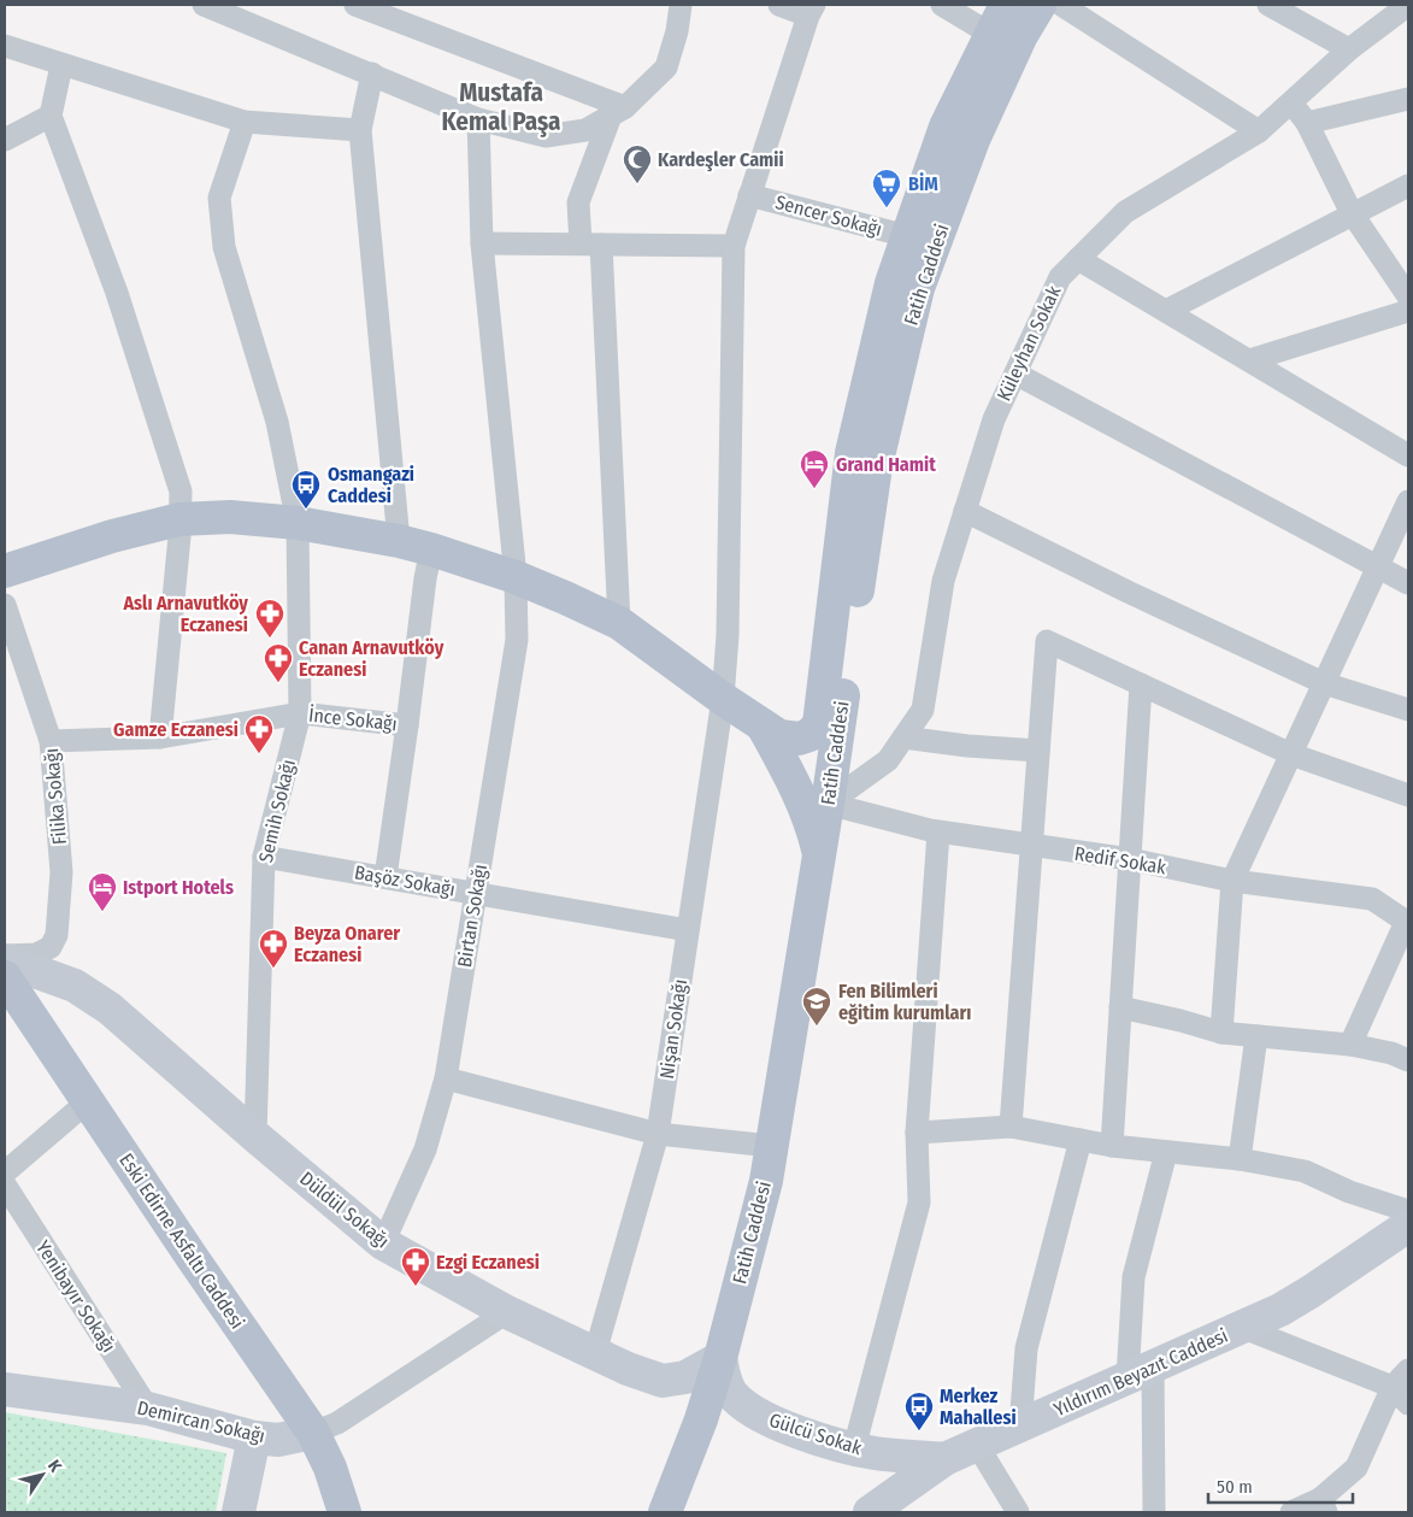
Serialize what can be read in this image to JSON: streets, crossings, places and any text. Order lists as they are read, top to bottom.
{
  "streets": {
    "main road": [
      "Fatih Caddesi",
      "Düldül Sokağı",
      "Eski Edirne Asfaltı Caddesi",
      "Yıldırım Beyazıt Caddesi",
      "Demircan Sokağı",
      "Gülcü Sokak"
    ],
    "street": [
      "Sencer Sokağı",
      "Küleyhan Sokak",
      "İnce Sokağı",
      "Filika Sokağı",
      "Semih Sokağı",
      "Redif Sokak",
      "Başöz Sokağı",
      "Birtan Sokağı",
      "Nişan Sokağı",
      "Yenibayır Sokağı"
    ]
  },
  "crossings": [
    ["Sencer Sokağı", "Nişan Sokağı"],
    ["Fatih Caddesi", "Küleyhan Sokak"],
    ["Fatih Caddesi", "Redif Sokak"],
    ["Fatih Caddesi", "Düldül Sokağı"],
    ["Fatih Caddesi", "Gülcü Sokak"],
    ["Küleyhan Sokak", "Redif Sokak"],
    ["İnce Sokağı", "Filika Sokağı"],
    ["İnce Sokağı", "Semih Sokağı"],
    ["Semih Sokağı", "Başöz Sokağı"],
    ["Semih Sokağı", "Düldül Sokağı"],
    ["Başöz Sokağı", "Birtan Sokağı"],
    ["Başöz Sokağı", "Nişan Sokağı"],
    ["Birtan Sokağı", "Düldül Sokağı"],
    ["Nişan Sokağı", "Düldül Sokağı"],
    ["Düldül Sokağı", "Demircan Sokağı"],
    ["Düldül Sokağı", "Gülcü Sokak"],
    ["Eski Edirne Asfaltı Caddesi", "Demircan Sokağı"],
    ["Yenibayır Sokağı", "Demircan Sokağı"],
    ["Yıldırım Beyazıt Caddesi", "Gülcü Sokak"]
  ],
  "districts": ["Mustafa Kemal Paşa"],
  "places": {
    "mosque": ["Kardeşler Camii"],
    "supermarket": ["BİM"],
    "hotel": ["Grand Hamit", "Istport Hotels"],
    "bus stop": ["Osmangazi Caddesi", "Merkez Mahallesi"],
    "pharmacy": [
      "Aslı Arnavutköy Eczanesi",
      "Canan Arnavutköy Eczanesi",
      "Gamze Eczanesi",
      "Beyza Onarer Eczanesi",
      "Ezgi Eczanesi"
    ],
    "school or university": ["Fen Bilimleri eğitim kurumları"]
  },
  "scale_bar": "50 m",
  "north": "top right"
}
